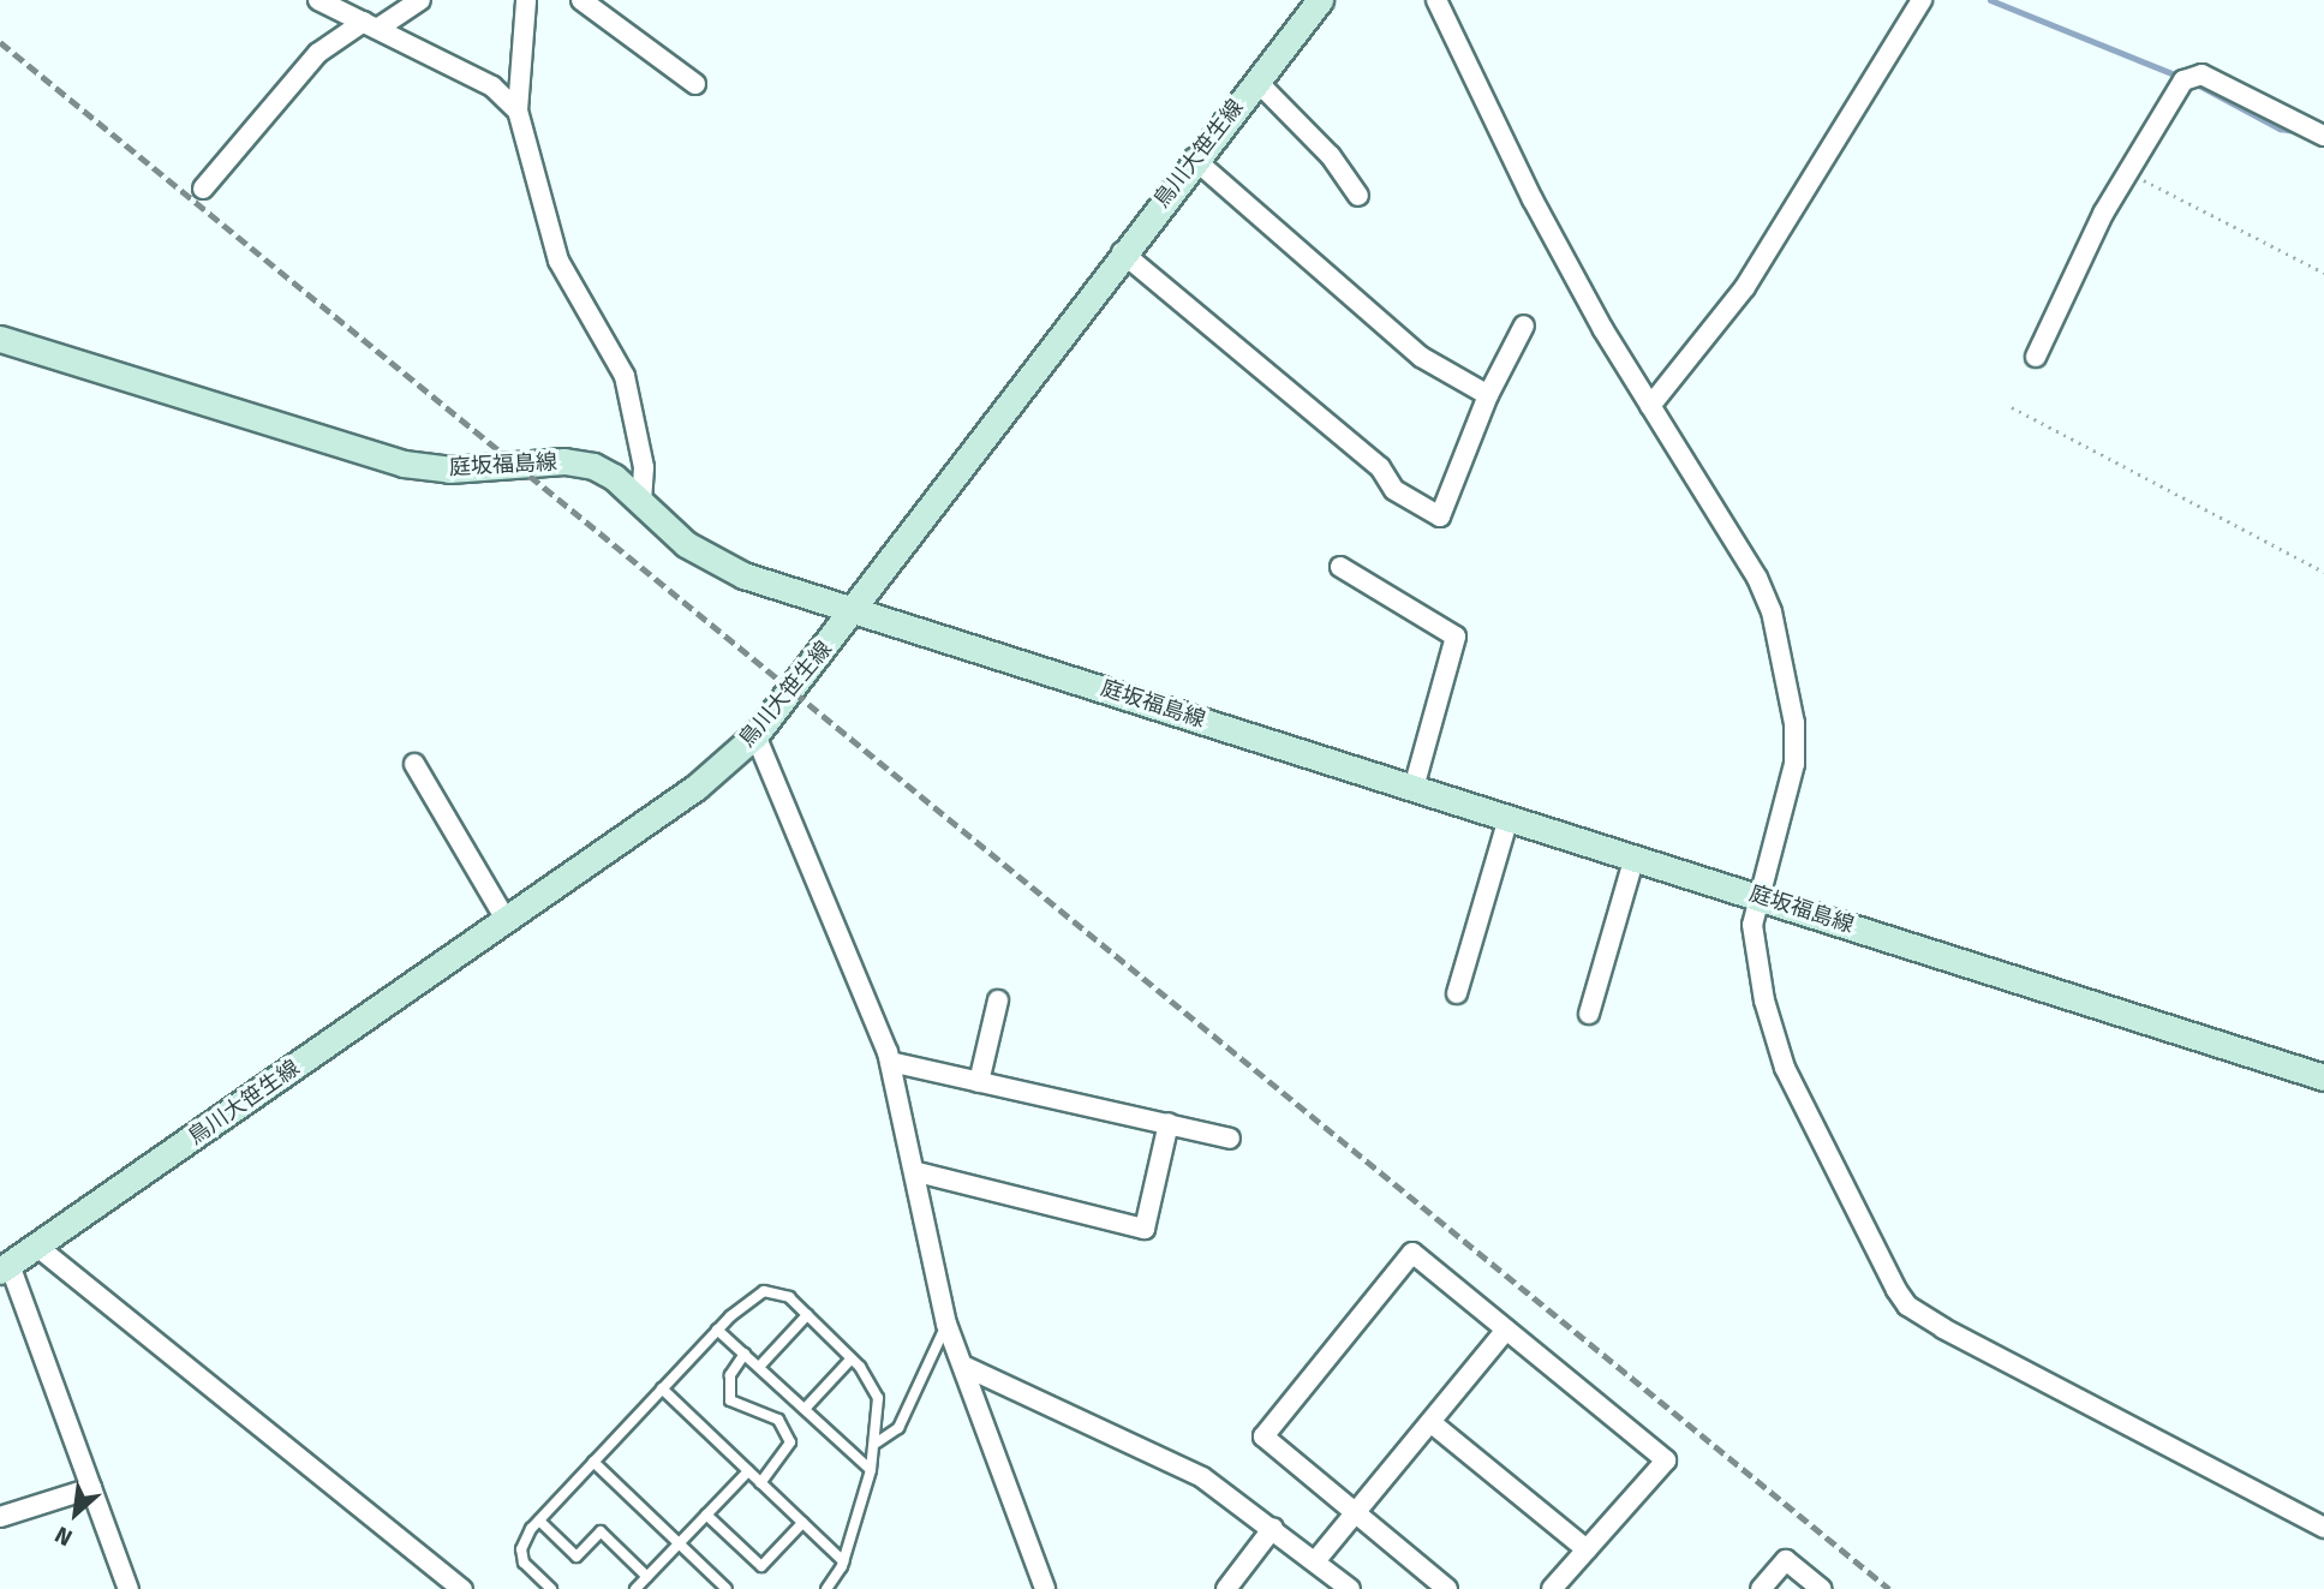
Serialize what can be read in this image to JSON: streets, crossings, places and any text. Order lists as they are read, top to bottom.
{
  "streets": {
    "main road": ["鳥川大笹生線", "庭坂福島線"]
  },
  "crossings": [
    ["鳥川大笹生線", "庭坂福島線"]
  ],
  "north": "bottom left"
}
